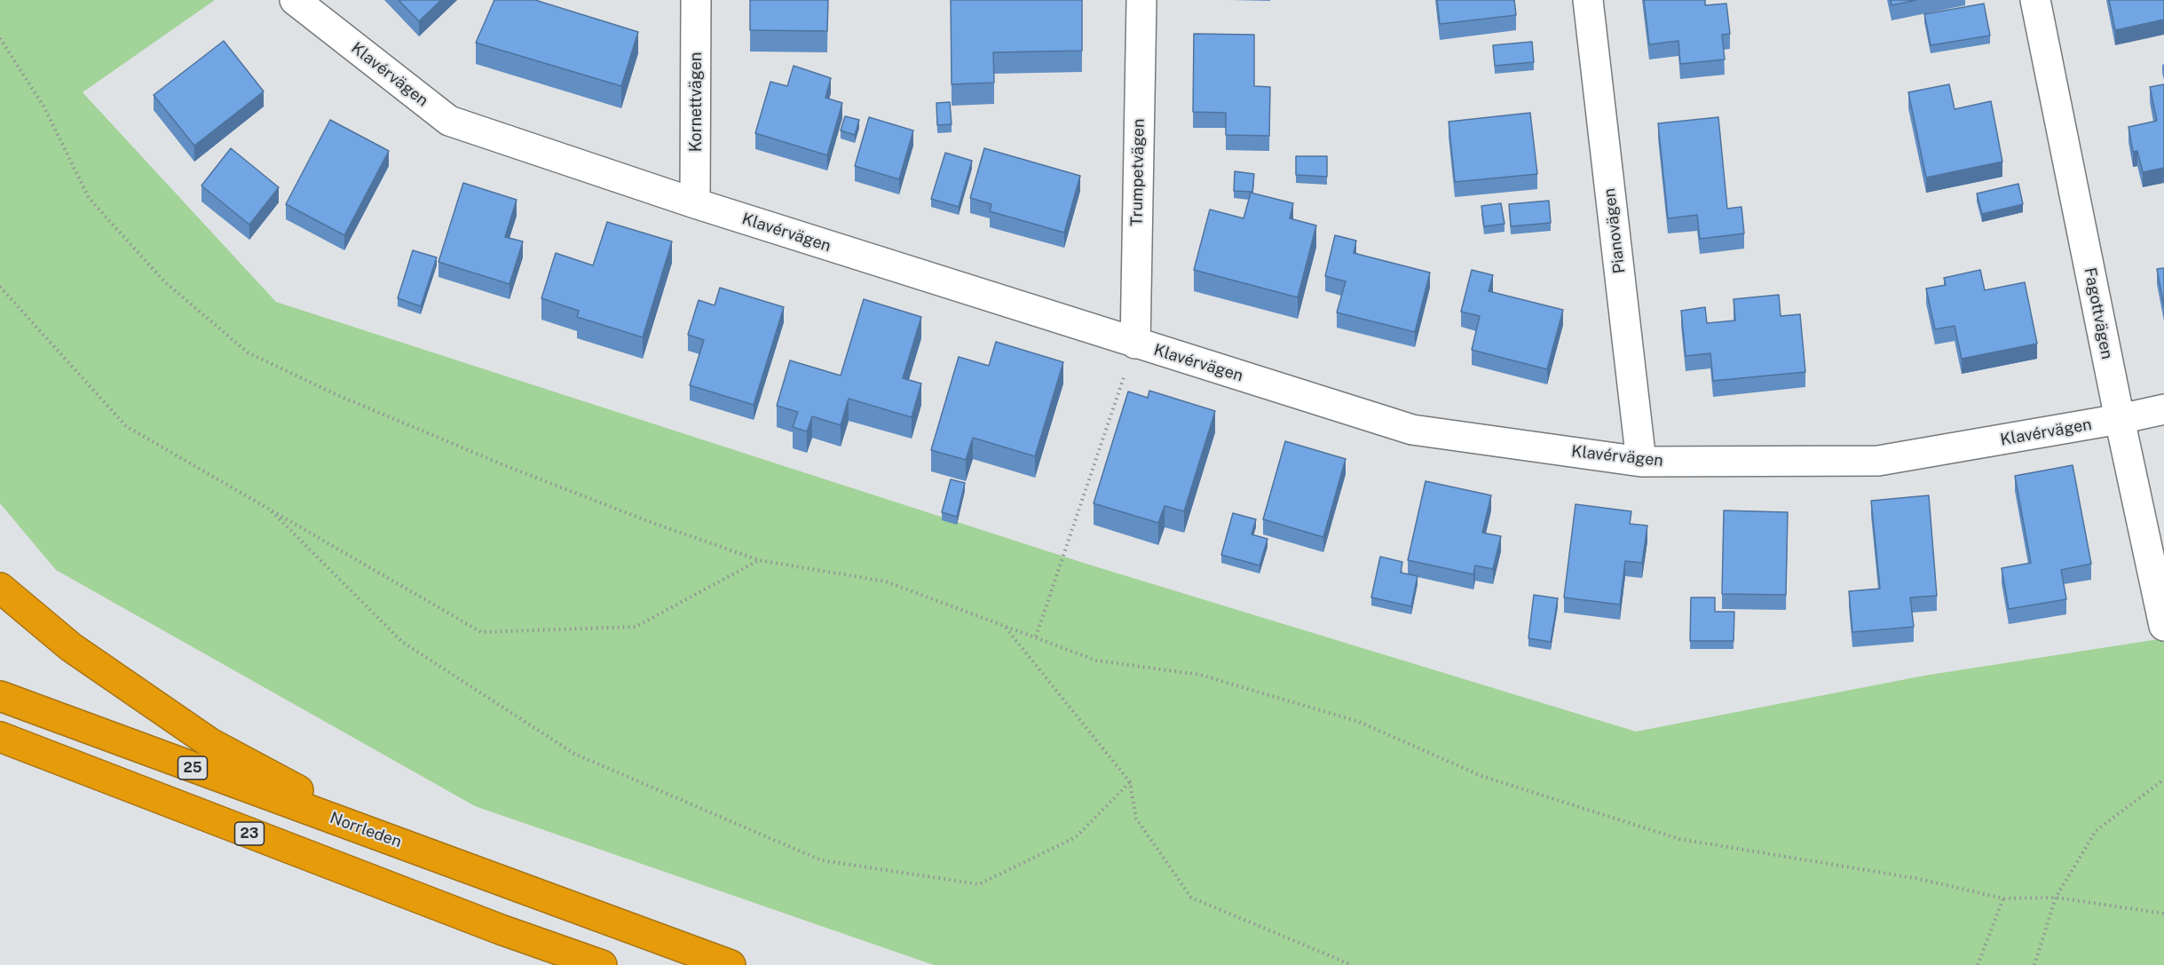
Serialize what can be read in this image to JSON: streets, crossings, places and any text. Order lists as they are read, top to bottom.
{
  "streets": {
    "highway": ["25", "Norrleden", "23"],
    "street": [
      "Klavérvägen",
      "Kornettvägen",
      "Trumpetvägen",
      "Pianovägen",
      "Fagottvägen"
    ]
  },
  "crossings": [
    ["Klavérvägen", "Kornettvägen"],
    ["Klavérvägen", "Trumpetvägen"],
    ["Klavérvägen", "Pianovägen"],
    ["Klavérvägen", "Fagottvägen"]
  ]
}
